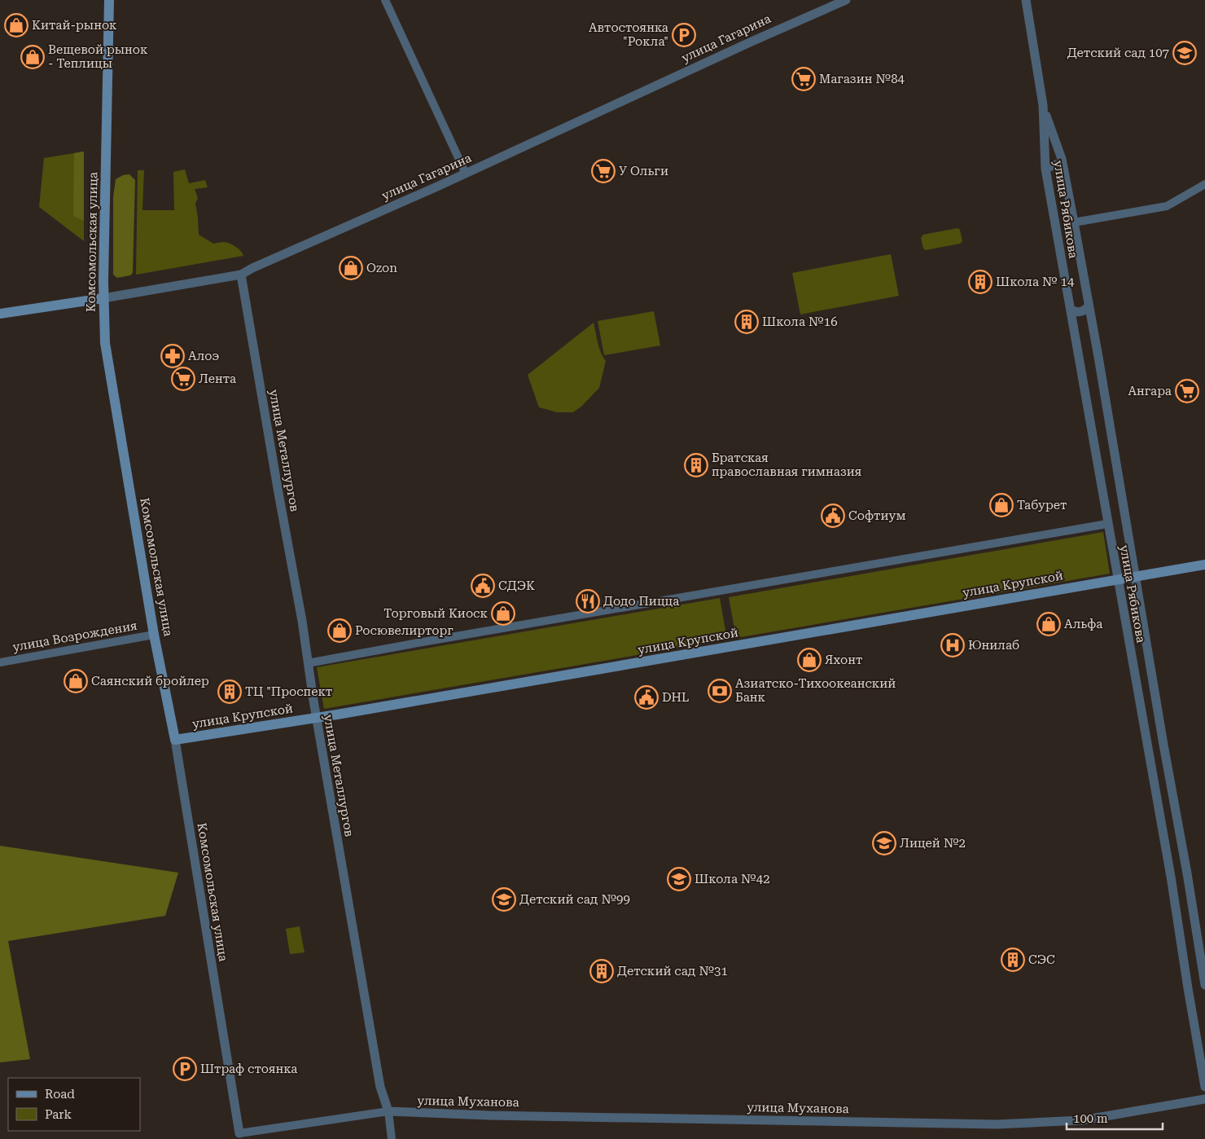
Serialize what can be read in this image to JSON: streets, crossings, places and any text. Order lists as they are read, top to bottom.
{
  "streets": {
    "main road": ["улица Гагарина", "Комсомольская улица", "улица Крупской"],
    "street": [
      "улица Рябикова",
      "улица Металлургов",
      "улица Возрождения",
      "улица Муханова"
    ]
  },
  "crossings": [
    ["улица Гагарина", "Комсомольская улица"],
    ["улица Гагарина", "улица Металлургов"],
    ["улица Рябикова", "улица Крупской"],
    ["Комсомольская улица", "улица Крупской"],
    ["Комсомольская улица", "улица Возрождения"],
    ["улица Металлургов", "улица Крупской"],
    ["улица Металлургов", "улица Муханова"]
  ],
  "places": {
    "shop": [
      "Китай-рынок",
      "Вещевой рынок - Теплицы",
      "Ozon",
      "Табурет",
      "Торговый Киоск",
      "Альфа",
      "Росювелирторг",
      "Яхонт",
      "Саянский бройлер"
    ],
    "parking": ["Автостоянка \"Рокла\"", "Штраф стоянка"],
    "school or university": [
      "Детский сад 107",
      "Лицей №2",
      "Школа №42",
      "Детский сад №99"
    ],
    "supermarket": [
      "Магазин №84",
      "У Ольги",
      "Лента",
      "Ангара"
    ],
    "building": [
      "Школа № 14",
      "Школа №16",
      "Братская православная гимназия",
      "ТЦ \"Проспект",
      "СЭС",
      "Детский сад №31"
    ],
    "pharmacy": ["Алоэ"],
    "public building": ["Софтиум", "СДЭК", "DHL"],
    "restaurant": ["Додо Пицца"],
    "hospital": ["Юнилаб"],
    "bank": ["Азиатско-Тихоокеанский Банк"]
  },
  "legend": ["Road", "Park"],
  "scale_bar": "100 m"
}
